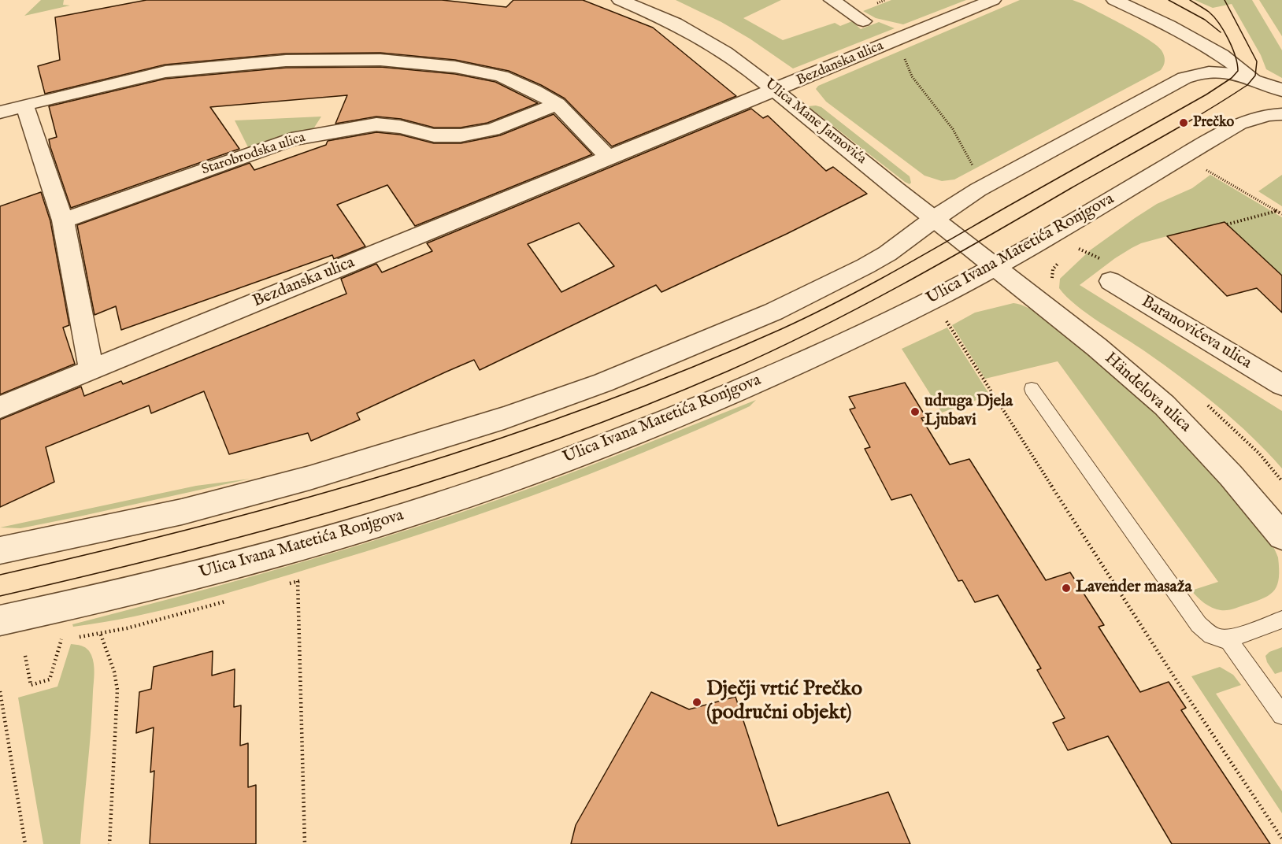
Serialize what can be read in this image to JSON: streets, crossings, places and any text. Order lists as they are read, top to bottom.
{
  "streets": {
    "street": [
      "Bezdanska ulica",
      "Ulica Mane Jarnovića",
      "Starobrodska ulica",
      "Ulica Ivana Matetića Ronjgova",
      "Baranovićeva ulica",
      "Händelova ulica"
    ]
  },
  "crossings": [
    ["Bezdanska ulica", "Ulica Mane Jarnovića"],
    ["Ulica Mane Jarnovića", "Ulica Ivana Matetića Ronjgova"],
    ["Ulica Mane Jarnovića", "Händelova ulica"],
    ["Ulica Ivana Matetića Ronjgova", "Händelova ulica"]
  ],
  "places": [
    "Prečko",
    "udruga Djela Ljubavi",
    "Lavender masaža",
    "Dječji vrtić Prečko (područni objekt)"
  ]
}
